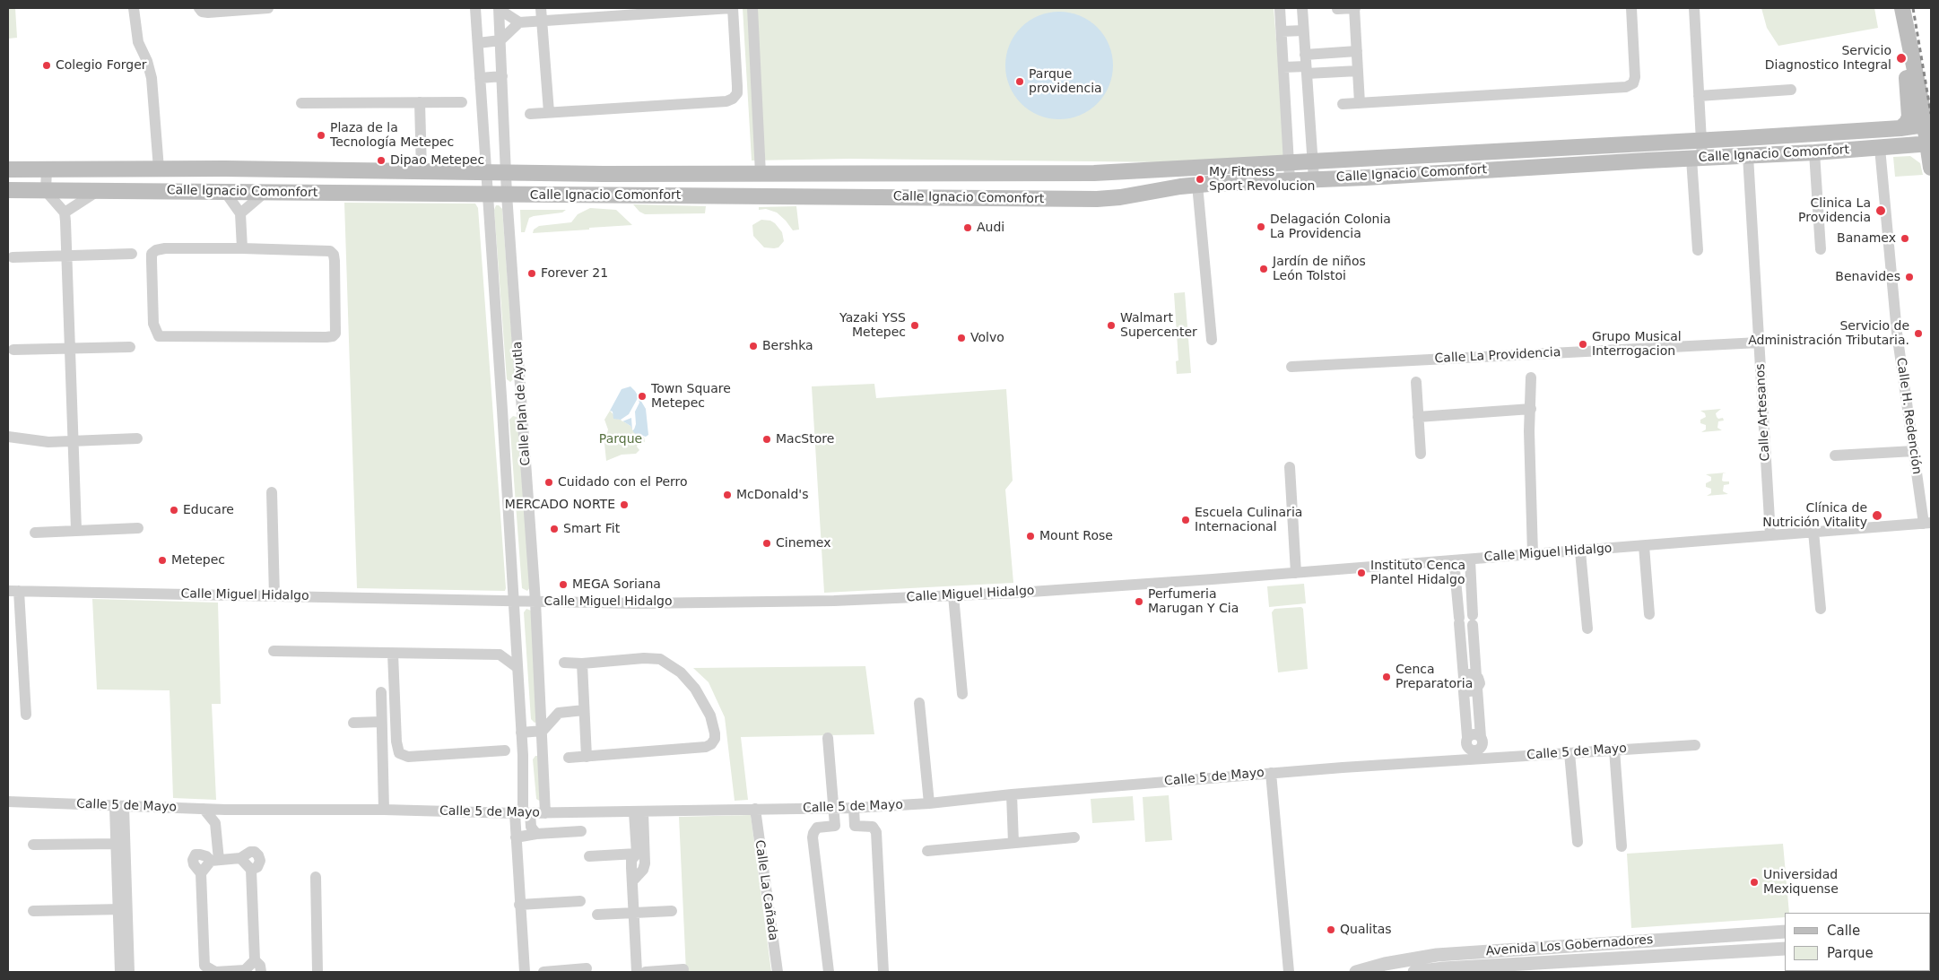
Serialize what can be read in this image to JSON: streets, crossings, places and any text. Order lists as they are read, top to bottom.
{
  "streets": {
    "main road": ["Calle Ignacio Comonfort"],
    "street": [
      "Calle La Providencia",
      "Calle Plan de Ayutla",
      "Calle Artesanos",
      "Calle H. Redención",
      "Calle Miguel Hidalgo",
      "Calle 5 de Mayo",
      "Calle La Cañada",
      "Avenida Los Gobernadores"
    ]
  },
  "crossings": [
    ["Calle Ignacio Comonfort", "Calle Plan de Ayutla"],
    ["Calle Ignacio Comonfort", "Calle Artesanos"],
    ["Calle Ignacio Comonfort", "Calle H. Redención"],
    ["Calle La Providencia", "Calle Artesanos"],
    ["Calle Plan de Ayutla", "Calle Miguel Hidalgo"],
    ["Calle Plan de Ayutla", "Calle 5 de Mayo"],
    ["Calle Artesanos", "Calle Miguel Hidalgo"],
    ["Calle H. Redención", "Calle Miguel Hidalgo"],
    ["Calle 5 de Mayo", "Calle La Cañada"]
  ],
  "parks": ["Parque"],
  "places": [
    "Servicio Diagnostico Integral",
    "Colegio Forger",
    "Parque providencia",
    "Plaza de la Tecnología Metepec",
    "Dipao Metepec",
    "My Fitness Sport Revolucion",
    "Clinica La Providencia",
    "Delagación Colonia La Providencia",
    "Audi",
    "Banamex",
    "Jardín de niños León Tolstoi",
    "Forever 21",
    "Benavides",
    "Yazaki YSS Metepec",
    "Walmart Supercenter",
    "Servicio de Administración Tributaria.",
    "Volvo",
    "Grupo Musical Interrogacion",
    "Bershka",
    "Town Square Metepec",
    "MacStore",
    "Cuidado con el Perro",
    "McDonald's",
    "MERCADO NORTE",
    "Educare",
    "Clínica de Nutrición Vitality",
    "Escuela Culinaria Internacional",
    "Smart Fit",
    "Mount Rose",
    "Cinemex",
    "Metepec",
    "Instituto Cenca Plantel Hidalgo",
    "MEGA Soriana",
    "Perfumeria Marugan Y Cia",
    "Cenca Preparatoria",
    "Universidad Mexiquense",
    "Qualitas"
  ],
  "legend": ["Calle", "Parque"]
}
